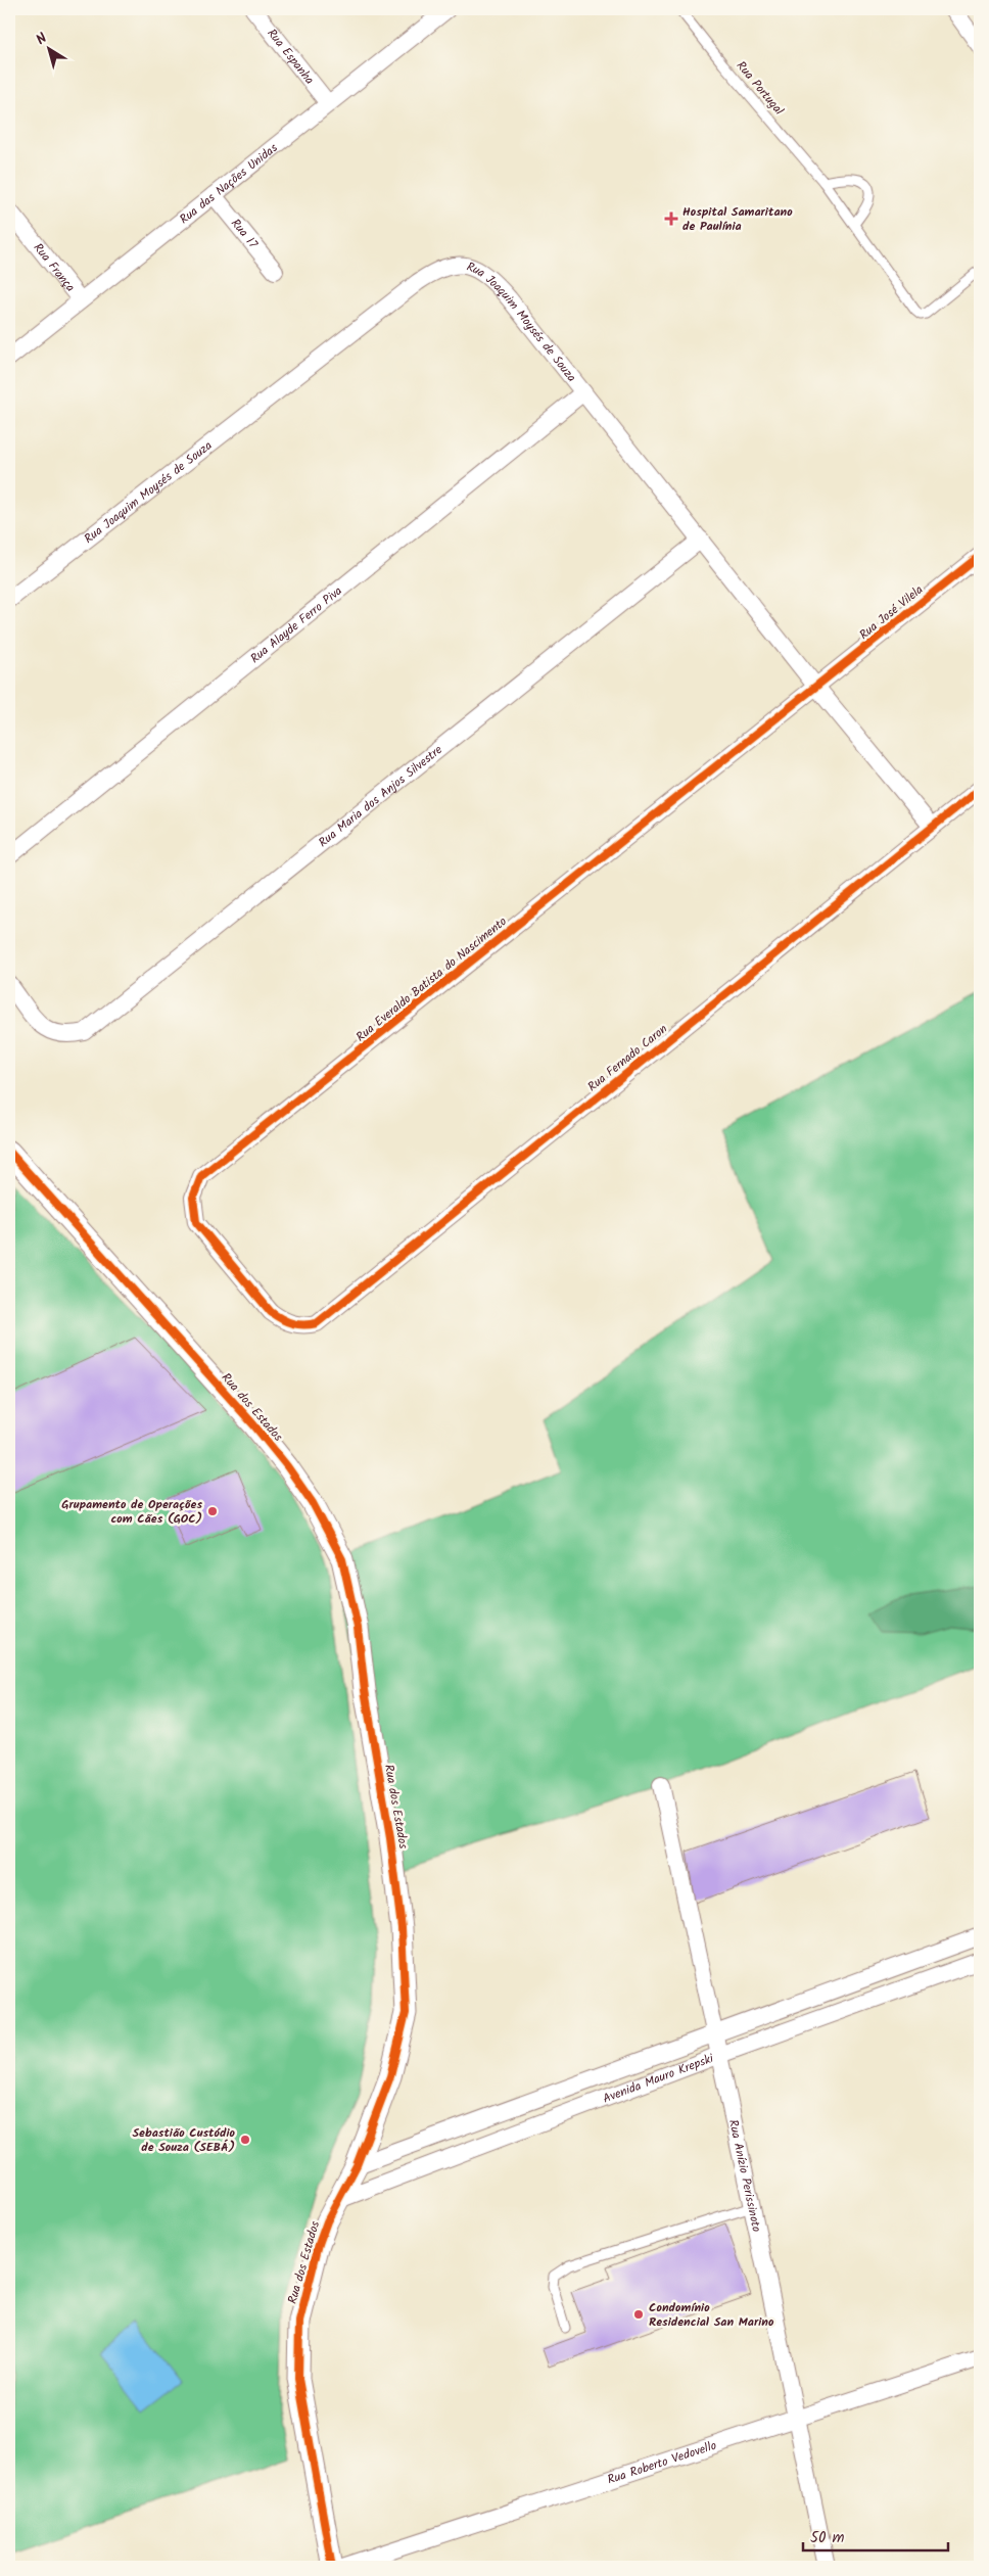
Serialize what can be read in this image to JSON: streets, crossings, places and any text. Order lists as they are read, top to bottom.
{
  "streets": {
    "street": [
      "Rua Espanha",
      "Rua das Nações Unidas",
      "Rua 17",
      "Rua França",
      "Rua Joaquim Moysés de Souza",
      "Rua José Vilela",
      "Rua Alayde Ferro Piva",
      "Rua Maria dos Anjos Silvestre",
      "Rua Everaldo Batista do Nascimento",
      "Rua Fernado Caron",
      "Rua dos Estados",
      "Avenida Mauro Krepski",
      "Rua Anízio Perissinoto",
      "Rua Roberto Vedovello"
    ],
    "lane": ["Rua Portugal"]
  },
  "crossings": [
    ["Rua Espanha", "Rua das Nações Unidas"],
    ["Rua das Nações Unidas", "Rua 17"],
    ["Rua das Nações Unidas", "Rua França"],
    ["Rua Joaquim Moysés de Souza", "Rua José Vilela"],
    ["Rua Joaquim Moysés de Souza", "Rua Alayde Ferro Piva"],
    ["Rua Joaquim Moysés de Souza", "Rua Maria dos Anjos Silvestre"],
    ["Rua Joaquim Moysés de Souza", "Rua Everaldo Batista do Nascimento"],
    ["Rua Joaquim Moysés de Souza", "Rua Fernado Caron"],
    ["Rua José Vilela", "Rua Everaldo Batista do Nascimento"],
    ["Rua Everaldo Batista do Nascimento", "Rua Fernado Caron"],
    ["Rua dos Estados", "Avenida Mauro Krepski"],
    ["Avenida Mauro Krepski", "Rua Anízio Perissinoto"],
    ["Rua Anízio Perissinoto", "Rua Roberto Vedovello"]
  ],
  "places": {
    "health": ["Hospital Samaritano de Paulínia"],
    "other": ["Grupamento de Operações com Cães (GOC)", "Sebastião Custódio de Souza (SEBÁ)", "Condomínio Residencial San Marino"]
  },
  "scale_bar": "50 m",
  "north": "top left"
}
